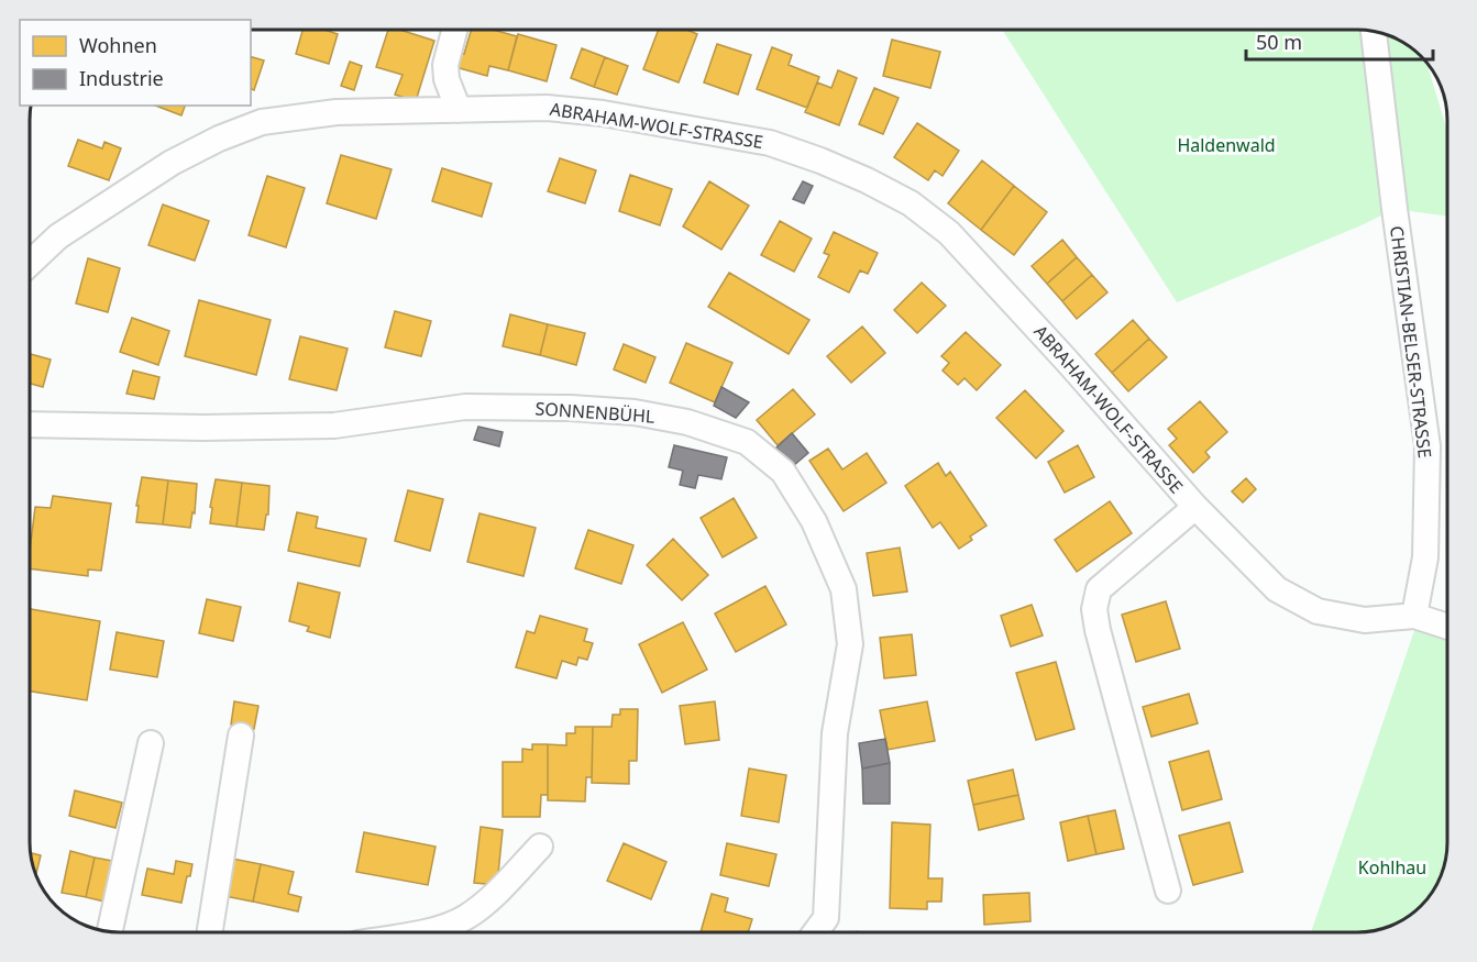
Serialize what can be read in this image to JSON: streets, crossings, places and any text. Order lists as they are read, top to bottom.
{
  "streets": {
    "street": ["ABRAHAM-WOLF-STRASSE", "CHRISTIAN-BELSER-STRASSE", "SONNENBÜHL"]
  },
  "crossings": [
    ["ABRAHAM-WOLF-STRASSE", "CHRISTIAN-BELSER-STRASSE"]
  ],
  "parks": ["Haldenwald", "Kohlhau"],
  "legend": ["Wohnen", "Industrie"],
  "scale_bar": "50 m"
}
